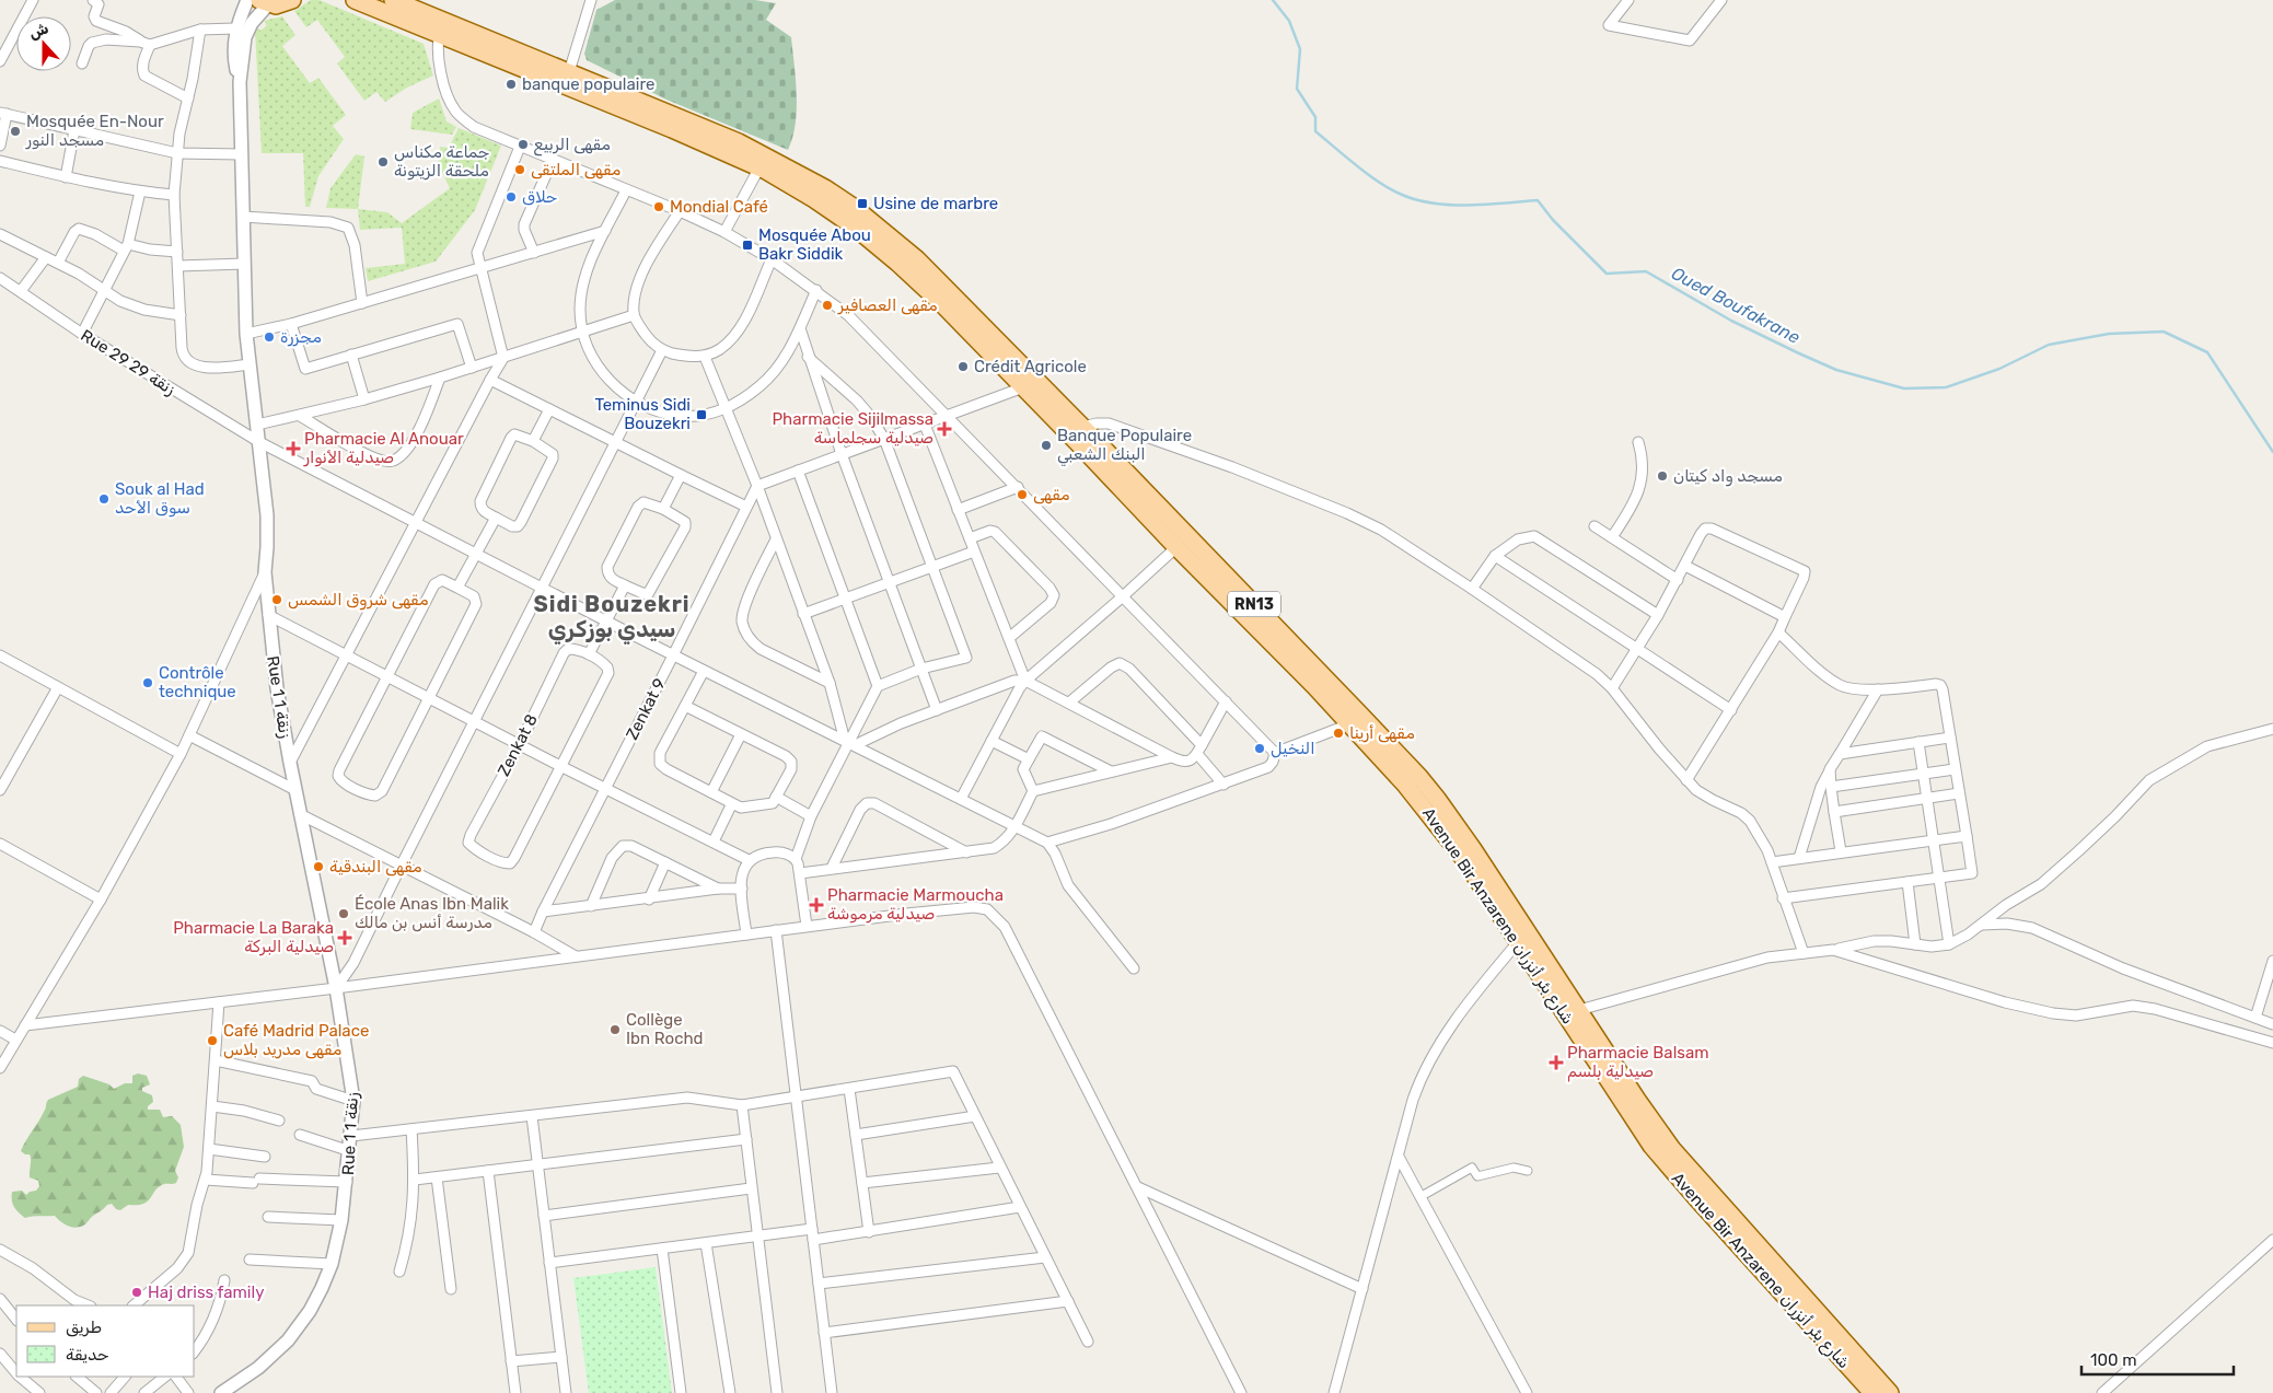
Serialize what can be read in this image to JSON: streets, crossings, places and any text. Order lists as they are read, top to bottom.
{
  "streets": {
    "main road": ["RN13", "Avenue Bir Anzarene شارع بئر أنزران"],
    "street": [
      "Rue 29 زنقة 29",
      "Rue 1 زنقة 1",
      "Zenkat 9",
      "Zenkat 8"
    ]
  },
  "crossings": [
    ["Rue 29 زنقة 29", "Rue 1 زنقة 1"],
    ["Rue 29 زنقة 29", "Zenkat 9"]
  ],
  "districts": ["Sidi Bouzekri سيدي بوزكري"],
  "water": ["Oued Boufakrane"],
  "places": {
    "other": [
      "banque populaire",
      "Mosquée En-Nour مسجد النور",
      "مقهى الربيع",
      "جماعة مكناس ملحقة الزيتونة",
      "مقهى الملتقى",
      "حلاق",
      "Mondial Café",
      "مقهى العصافير",
      "مجزرة",
      "Crédit Agricole",
      "Banque Populaire البنك الشعبي",
      "مسجد واد كيتان",
      "مقهى",
      "Souk al Had سوق الأحد",
      "مقهى شروق الشمس",
      "Contrôle technique",
      "مقهى أرينا",
      "النخيل",
      "مقهى البندقية",
      "École Anas Ibn Malik مدرسة أنس بن مالك",
      "Collège Ibn Rochd",
      "Café Madrid Palace مقهى مدريد بلاس",
      "Haj driss family"
    ],
    "transit": ["Usine de marbre", "Mosquée Abou Bakr Siddik", "Teminus Sidi Bouzekri"],
    "health": [
      "Pharmacie Sijilmassa صيدلية سجلماسة",
      "Pharmacie Al Anouar صيدلية الأنوار",
      "Pharmacie Marmoucha صيدلية مرموشة",
      "Pharmacie La Baraka صيدلية البركة",
      "Pharmacie Balsam صيدلية بلسم"
    ]
  },
  "legend": ["طريق", "حديقة"],
  "scale_bar": "100 m",
  "north": "top"
}
